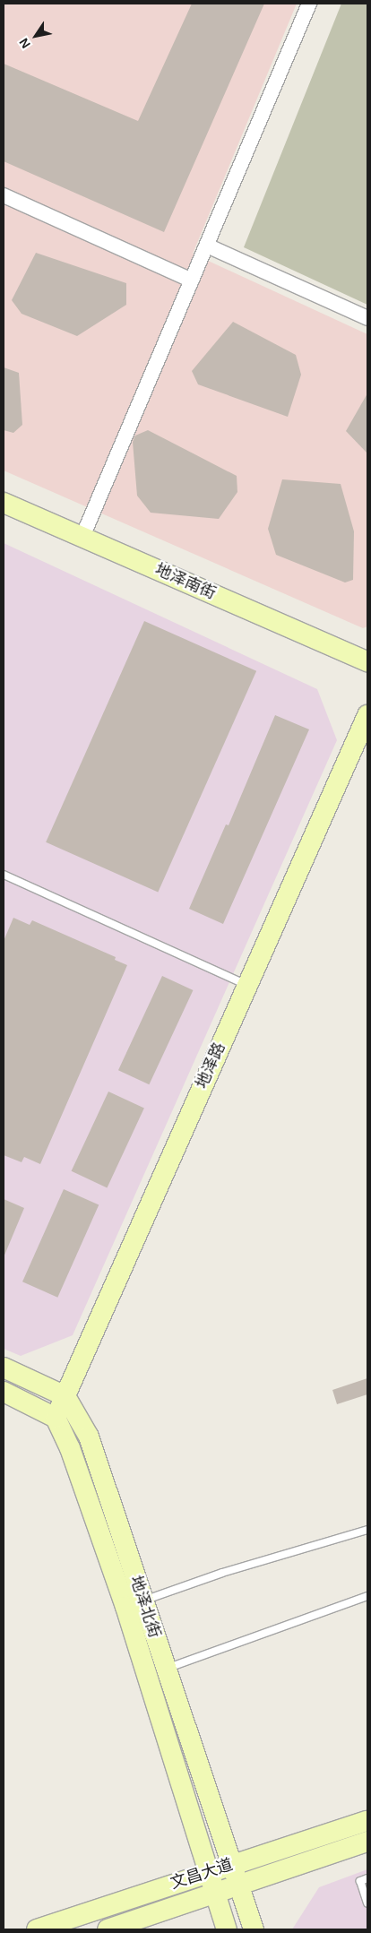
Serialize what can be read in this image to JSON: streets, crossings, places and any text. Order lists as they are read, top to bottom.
{
  "streets": {
    "street": [
      "地泽南街",
      "地泽路",
      "地泽北街",
      "文昌大道"
    ]
  },
  "crossings": [
    ["地泽路", "地泽北街"],
    ["地泽北街", "文昌大道"]
  ],
  "north": "bottom left"
}
